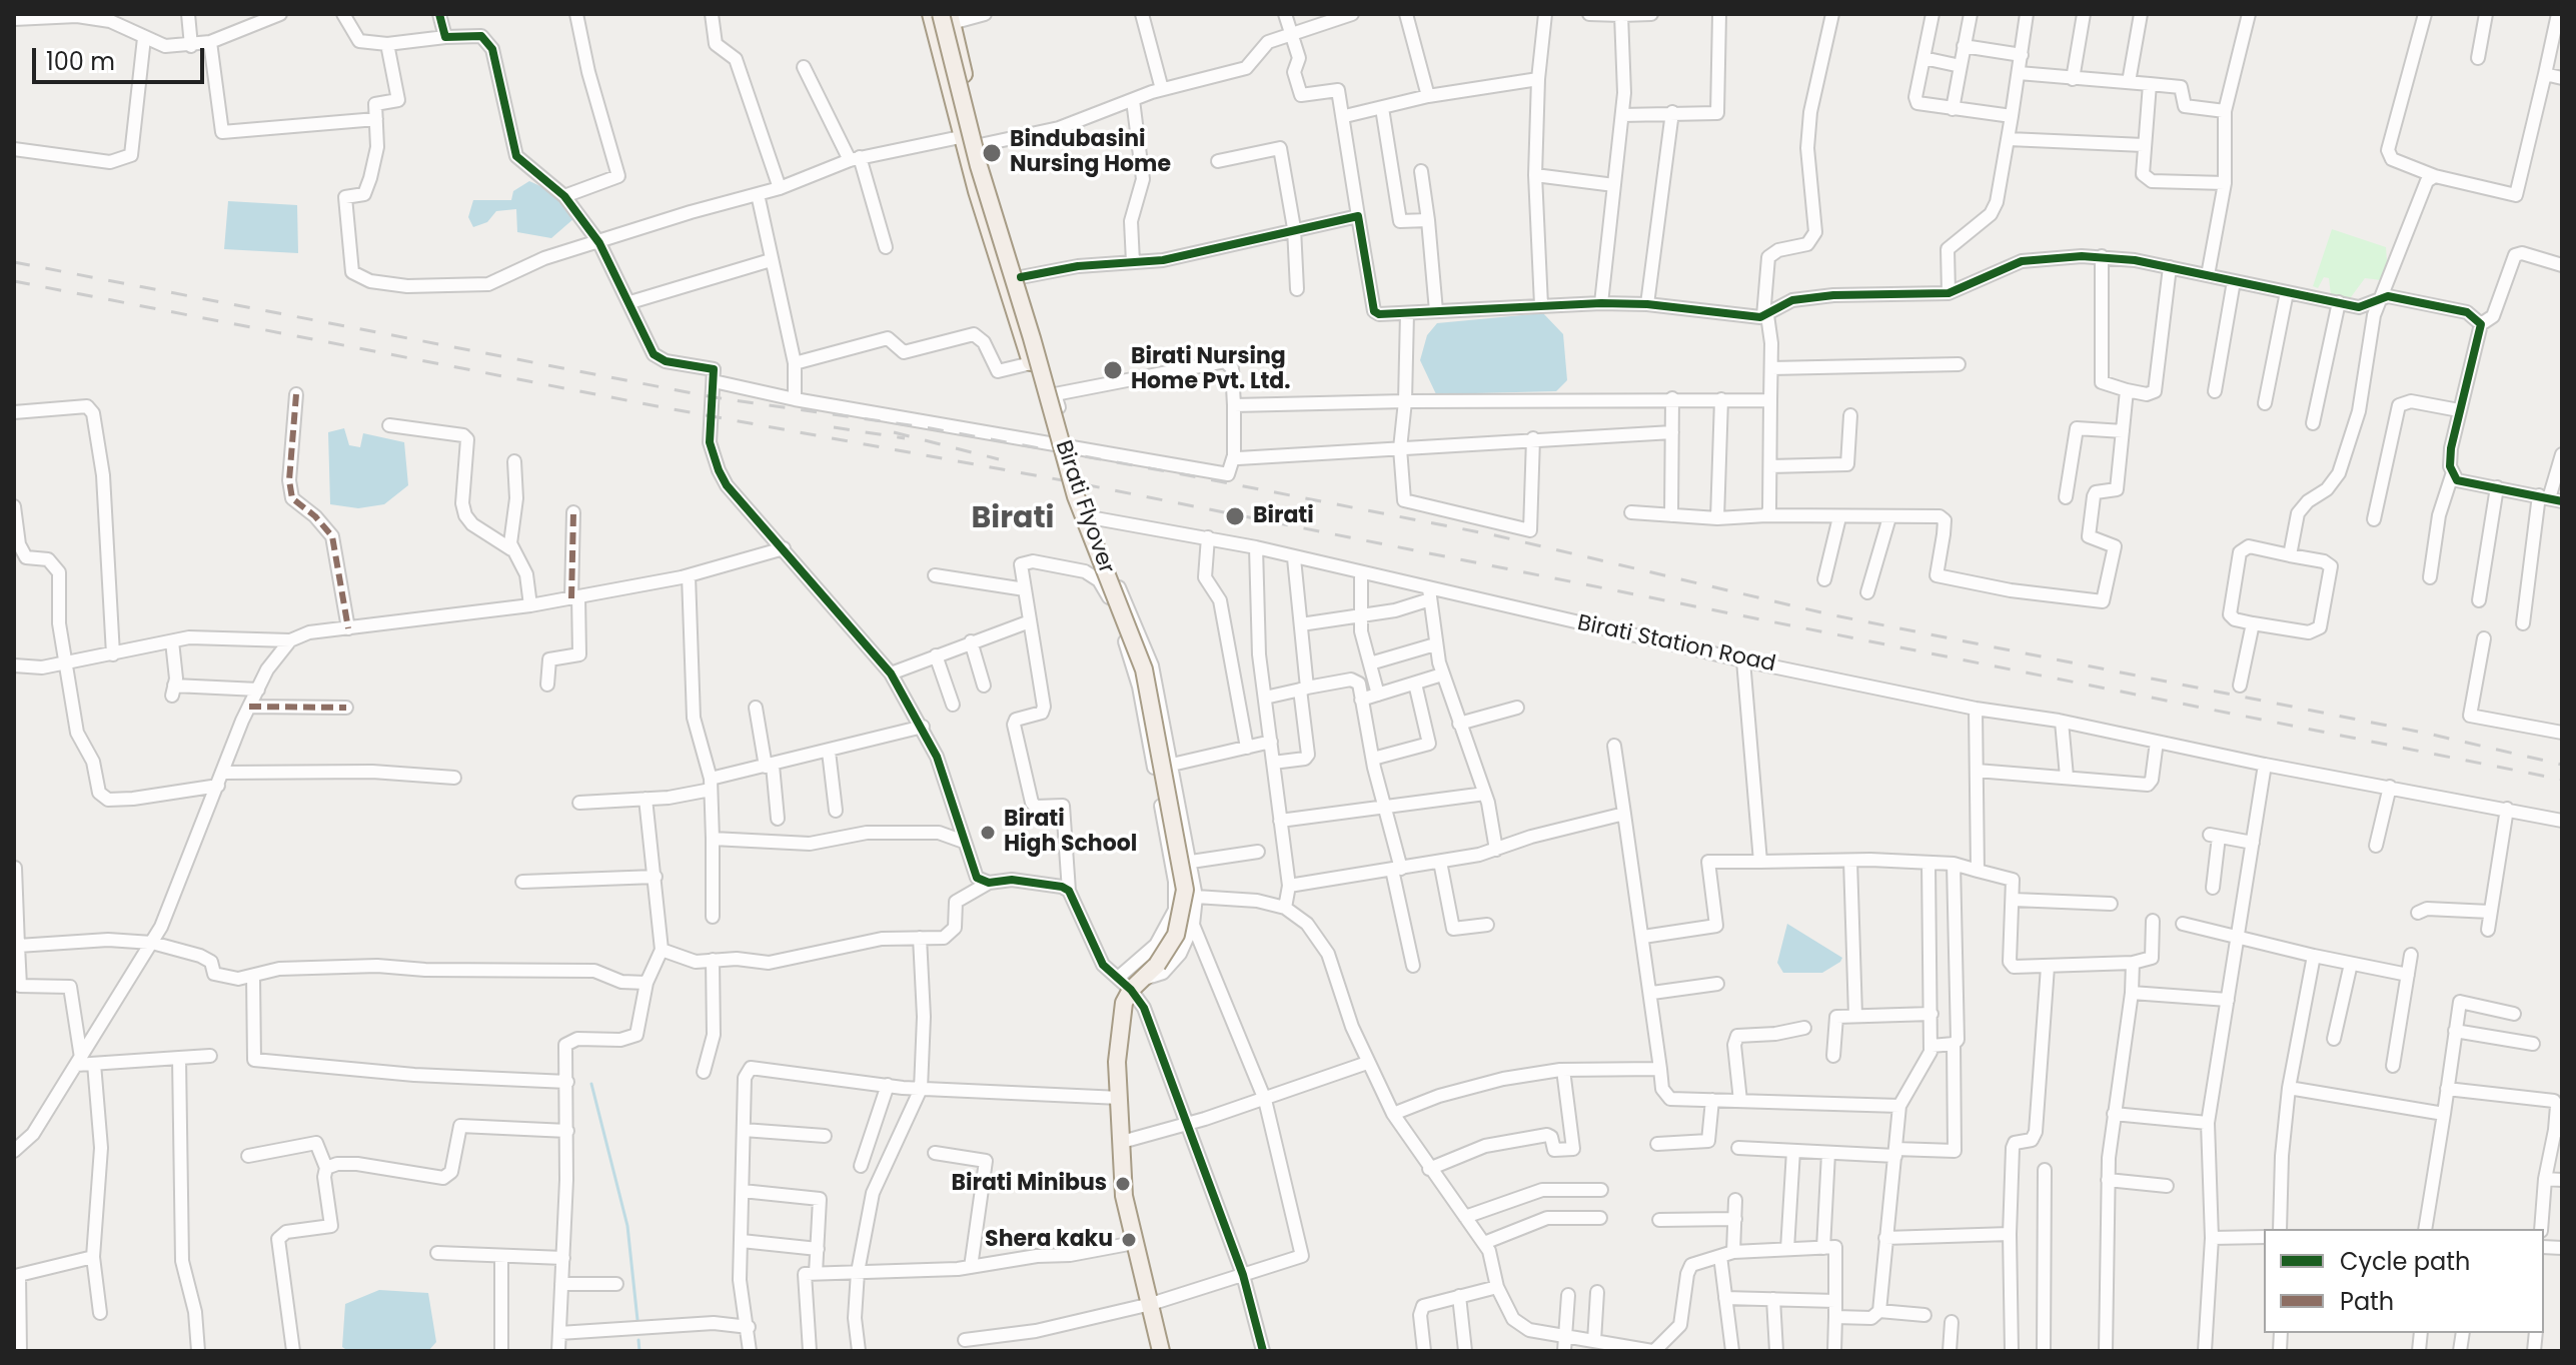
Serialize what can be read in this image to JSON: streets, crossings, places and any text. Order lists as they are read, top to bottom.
{
  "streets": {
    "main road": ["Birati Flyover"],
    "street": ["Birati Station Road"]
  },
  "districts": ["Birati"],
  "places": [
    "Bindubasini Nursing Home",
    "Birati Nursing Home Pvt. Ltd.",
    "Birati",
    "Birati High School",
    "Birati Minibus",
    "Shera kaku"
  ],
  "legend": ["Cycle path", "Path"],
  "scale_bar": "100 m"
}
